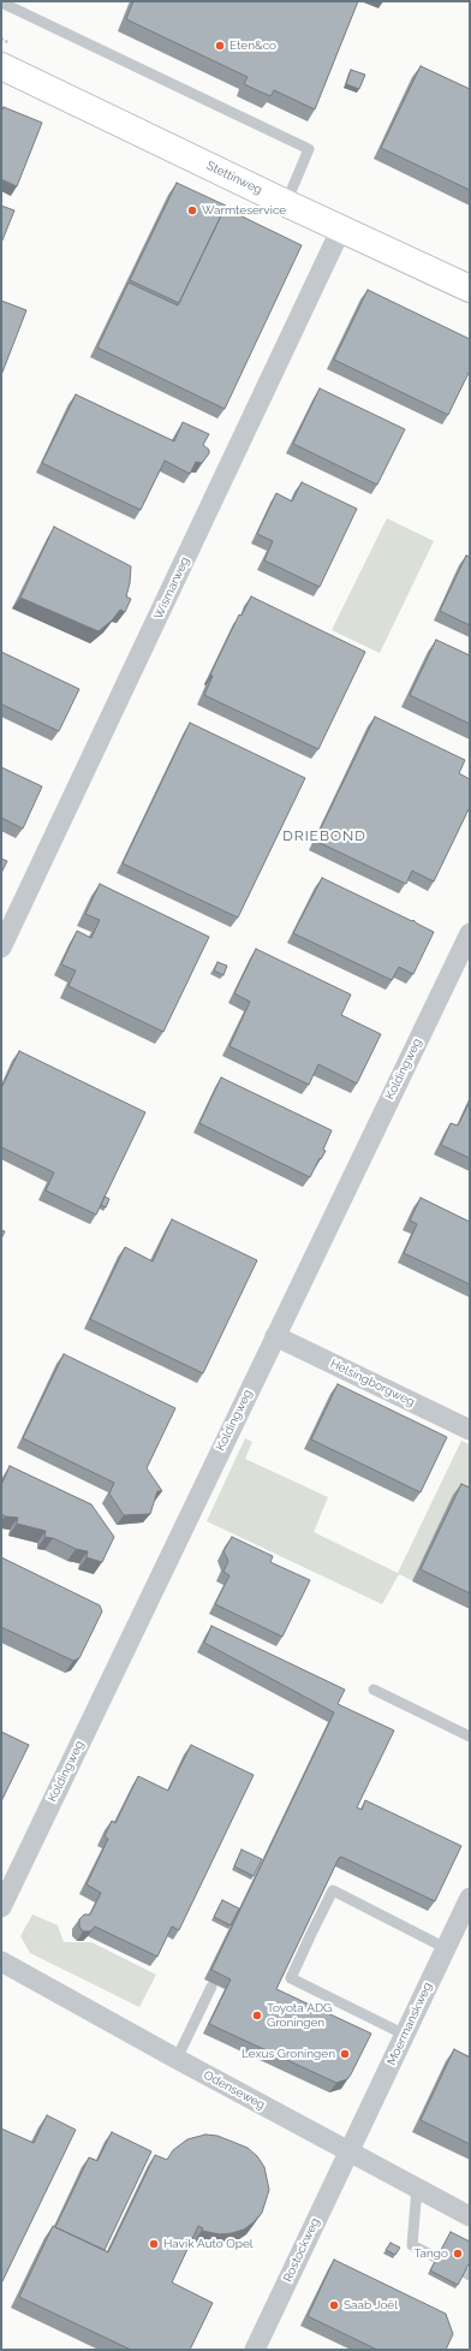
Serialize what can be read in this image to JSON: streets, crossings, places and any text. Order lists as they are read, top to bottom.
{
  "streets": {
    "street": [
      "Stettinweg",
      "Wismarweg",
      "Koldingweg",
      "Helsingborgweg",
      "Moermanskweg",
      "Odenseweg",
      "Rostockweg"
    ]
  },
  "crossings": [
    ["Stettinweg", "Wismarweg"],
    ["Koldingweg", "Helsingborgweg"],
    ["Moermanskweg", "Odenseweg"],
    ["Moermanskweg", "Rostockweg"],
    ["Odenseweg", "Rostockweg"]
  ],
  "districts": ["DRIEBOND"],
  "places": [
    "Eten&co",
    "Warmteservice",
    "Toyota ADG Groningen",
    "Lexus Groningen",
    "Havik Auto Opel",
    "Tango",
    "Saab Joël"
  ]
}
